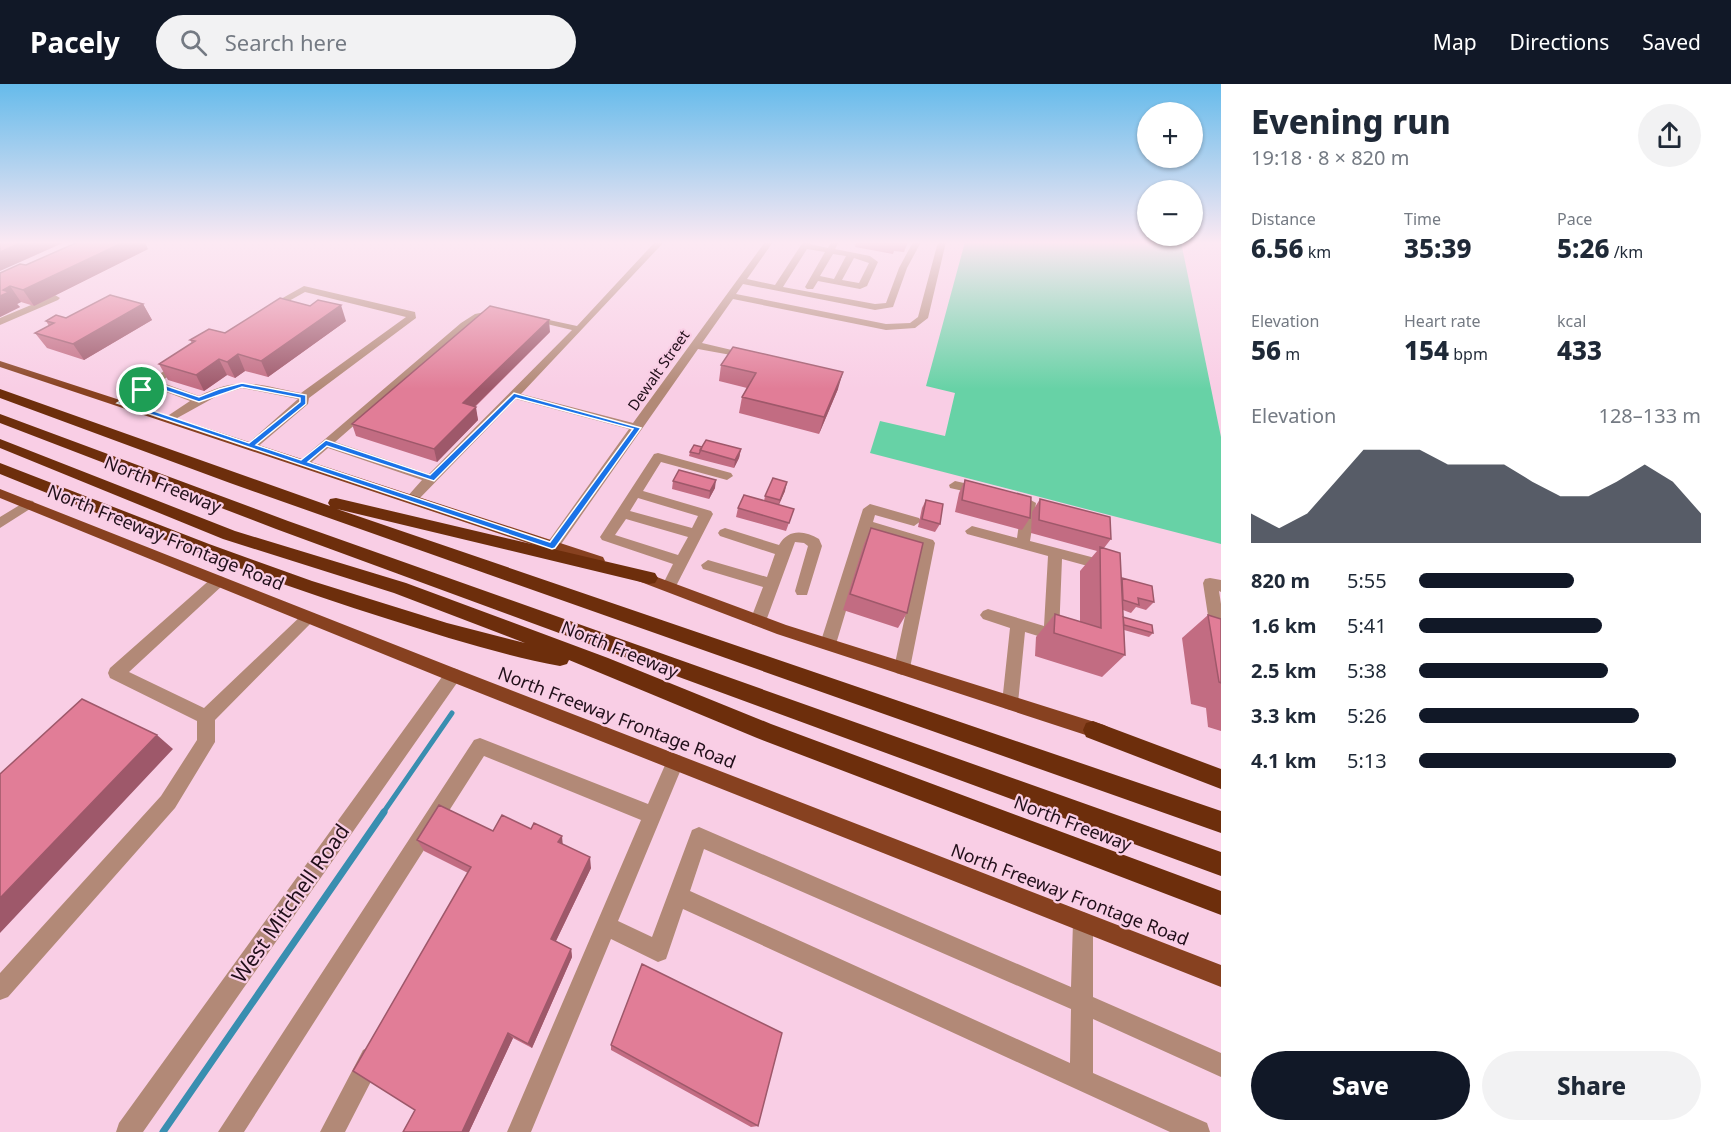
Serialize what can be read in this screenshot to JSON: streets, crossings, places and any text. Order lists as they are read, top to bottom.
{
  "streets": {
    "highway": ["North Freeway"],
    "main road": ["North Freeway Frontage Road"],
    "street": ["Dewalt Street", "West Mitchell Road"]
  },
  "crossings": [
    ["North Freeway Frontage Road", "West Mitchell Road"]
  ],
  "page": {
    "header": "Pacely",
    "search": "Search here",
    "nav": ["Map", "Directions", "Saved"],
    "heading": ["Evening run", "19:18 · 8 × 820 m"],
    "map_buttons": ["+", "−"],
    "stats": [
      ["Distance", "6.56 km"],
      ["Time", "35:39"],
      ["Pace", "5:26 /km"],
      ["Elevation", "56 m"],
      ["Heart rate", "154 bpm"],
      ["kcal", "433"]
    ],
    "chart": ["Elevation", "128–133 m"],
    "list": [
      {
        "name": "820 m",
        "note": "5:55"
      },
      {
        "name": "1.6 km",
        "note": "5:41"
      },
      {
        "name": "2.5 km",
        "note": "5:38"
      },
      {
        "name": "3.3 km",
        "note": "5:26"
      },
      {
        "name": "4.1 km",
        "note": "5:13"
      }
    ],
    "buttons": ["Save", "Share"]
  }
}
